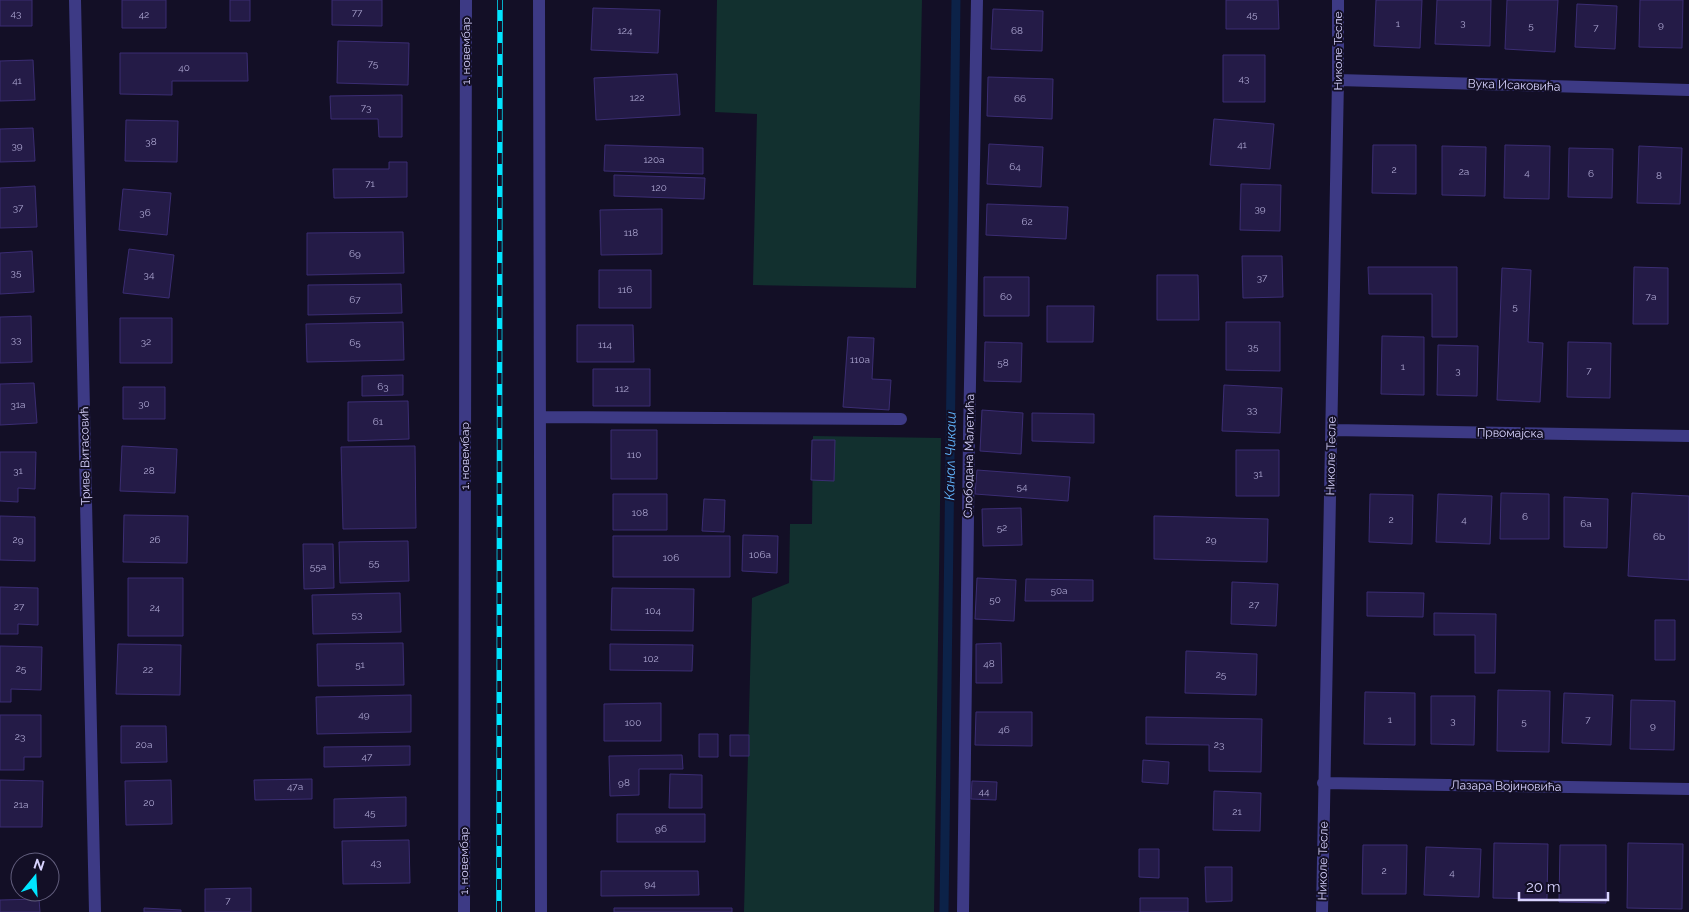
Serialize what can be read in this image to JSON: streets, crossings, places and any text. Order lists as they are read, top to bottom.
{
  "streets": {
    "street": [
      "1. новембар",
      "Николе Тесле",
      "Вука Исаковића",
      "Првомајска",
      "Триве Витасовић",
      "Слободана Малетића",
      "Лазара Војиновића"
    ]
  },
  "crossings": [
    ["Николе Тесле", "Вука Исаковића"],
    ["Николе Тесле", "Првомајска"],
    ["Николе Тесле", "Лазара Војиновића"]
  ],
  "water": ["Канал Чикаш"],
  "house_numbers": [
    "77",
    "43",
    "42",
    "45",
    "3",
    "1",
    "9",
    "5",
    "7",
    "124",
    "68",
    "75",
    "40",
    "43",
    "41",
    "122",
    "66",
    "73",
    "38",
    "41",
    "39",
    "120a",
    "64",
    "2",
    "2a",
    "4",
    "6",
    "8",
    "71",
    "120",
    "37",
    "39",
    "36",
    "62",
    "118",
    "69",
    "35",
    "34",
    "37",
    "116",
    "60",
    "7a",
    "67",
    "5",
    "33",
    "32",
    "65",
    "114",
    "35",
    "110a",
    "58",
    "1",
    "3",
    "7",
    "63",
    "112",
    "30",
    "31a",
    "33",
    "61",
    "110",
    "31",
    "28",
    "31",
    "54",
    "108",
    "6",
    "2",
    "4",
    "6a",
    "52",
    "6b",
    "29",
    "26",
    "29",
    "106a",
    "106",
    "55",
    "55a",
    "50a",
    "50",
    "27",
    "27",
    "24",
    "104",
    "53",
    "102",
    "48",
    "51",
    "25",
    "22",
    "25",
    "49",
    "1",
    "7",
    "3",
    "5",
    "100",
    "9",
    "46",
    "23",
    "20a",
    "23",
    "47",
    "98",
    "47a",
    "44",
    "20",
    "21a",
    "21",
    "45",
    "96",
    "43",
    "2",
    "4",
    "94",
    "7"
  ],
  "scale_bar": "20 m",
  "north": "top"
}
